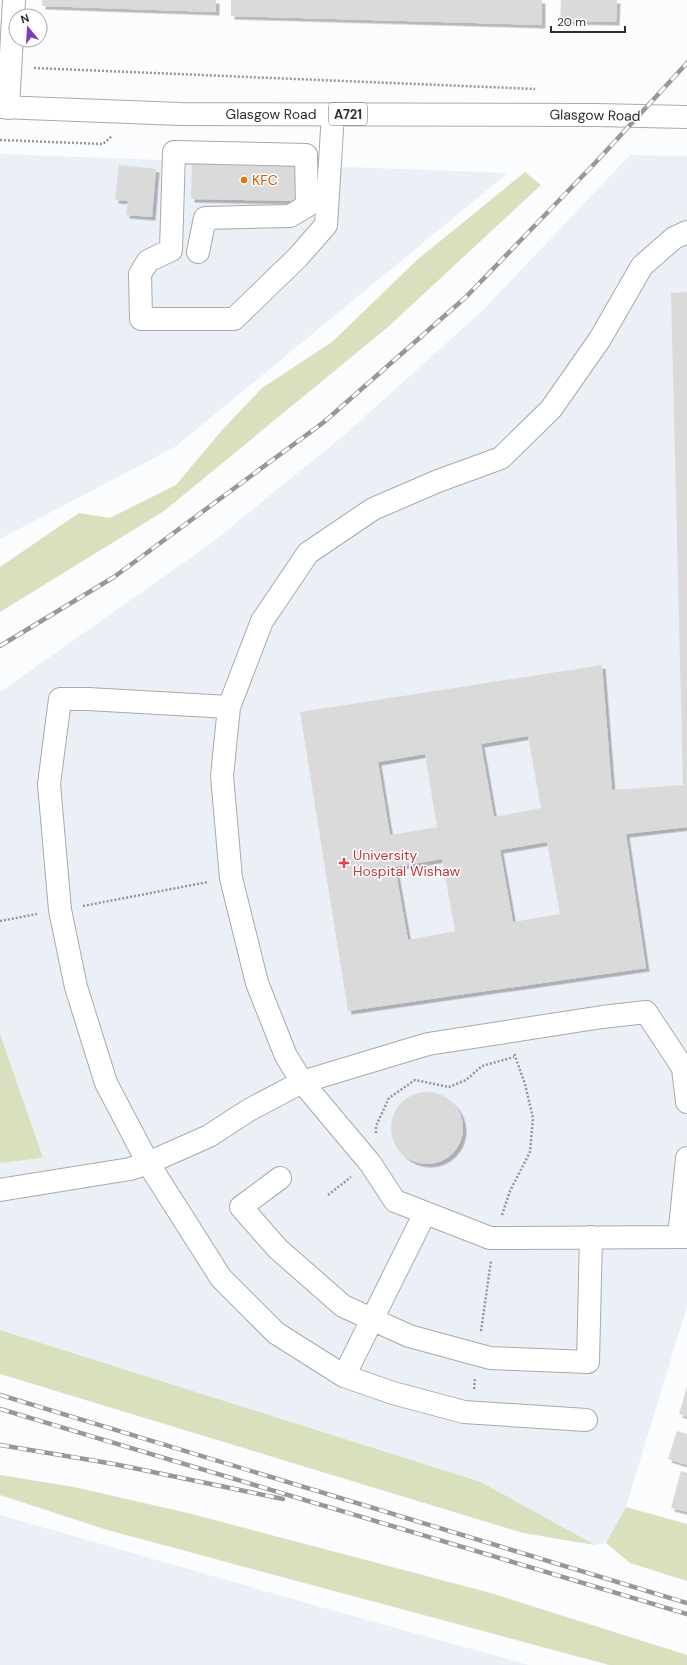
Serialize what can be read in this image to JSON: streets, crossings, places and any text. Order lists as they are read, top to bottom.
{
  "streets": {
    "main road": ["Glasgow Road", "A721"]
  },
  "places": {
    "other": ["KFC"],
    "health": ["University Hospital Wishaw"]
  },
  "scale_bar": "20 m",
  "north": "top"
}
